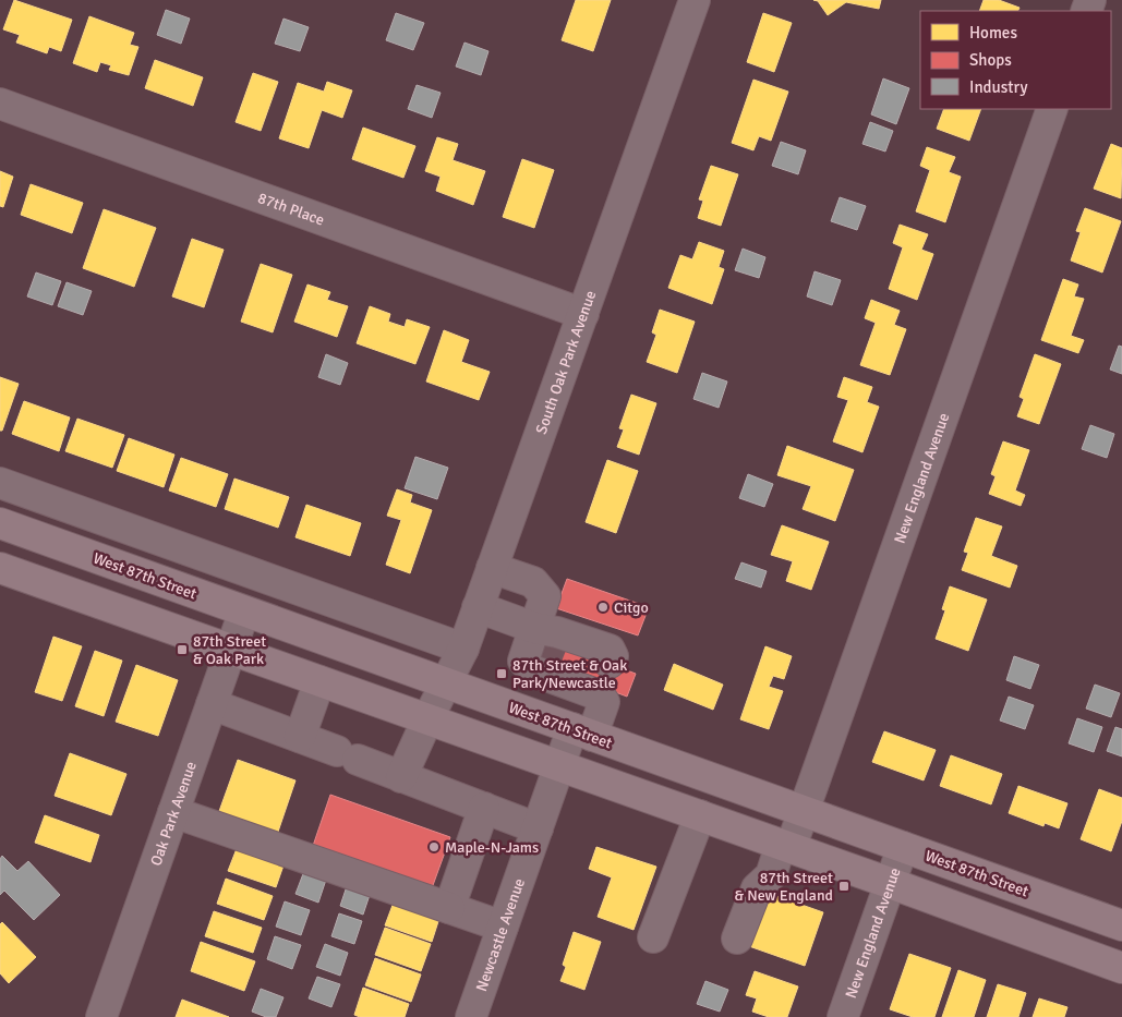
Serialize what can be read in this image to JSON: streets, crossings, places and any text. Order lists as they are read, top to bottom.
{
  "streets": {
    "main road": ["West 87th Street"],
    "street": [
      "87th Place",
      "South Oak Park Avenue",
      "New England Avenue",
      "Oak Park Avenue",
      "Newcastle Avenue"
    ]
  },
  "crossings": [
    ["87th Place", "South Oak Park Avenue"],
    ["South Oak Park Avenue", "West 87th Street"],
    ["New England Avenue", "West 87th Street"],
    ["West 87th Street", "Oak Park Avenue"],
    ["West 87th Street", "Newcastle Avenue"]
  ],
  "places": {
    "other": ["Citgo", "Maple-N-Jams"],
    "transit": ["87th Street & Oak Park", "87th Street & Oak Park/Newcastle", "87th Street & New England"]
  },
  "legend": ["Homes", "Shops", "Industry"]
}
